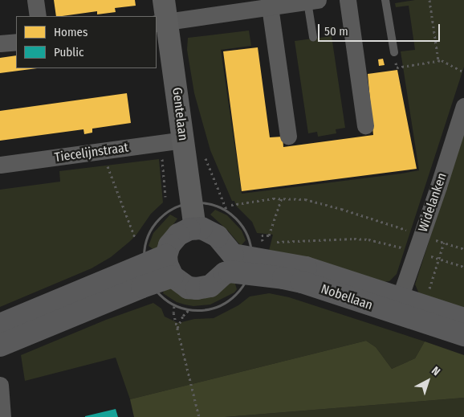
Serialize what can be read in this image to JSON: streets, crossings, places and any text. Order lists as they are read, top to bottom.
{
  "streets": {
    "main road": ["Nobellaan"],
    "street": ["Gentelaan", "Tiecelijnstraat", "Widelanken"]
  },
  "crossings": [
    ["Gentelaan", "Tiecelijnstraat"],
    ["Gentelaan", "Nobellaan"],
    ["Widelanken", "Nobellaan"]
  ],
  "legend": ["Homes", "Public"],
  "scale_bar": "50 m",
  "north": "top right"
}
